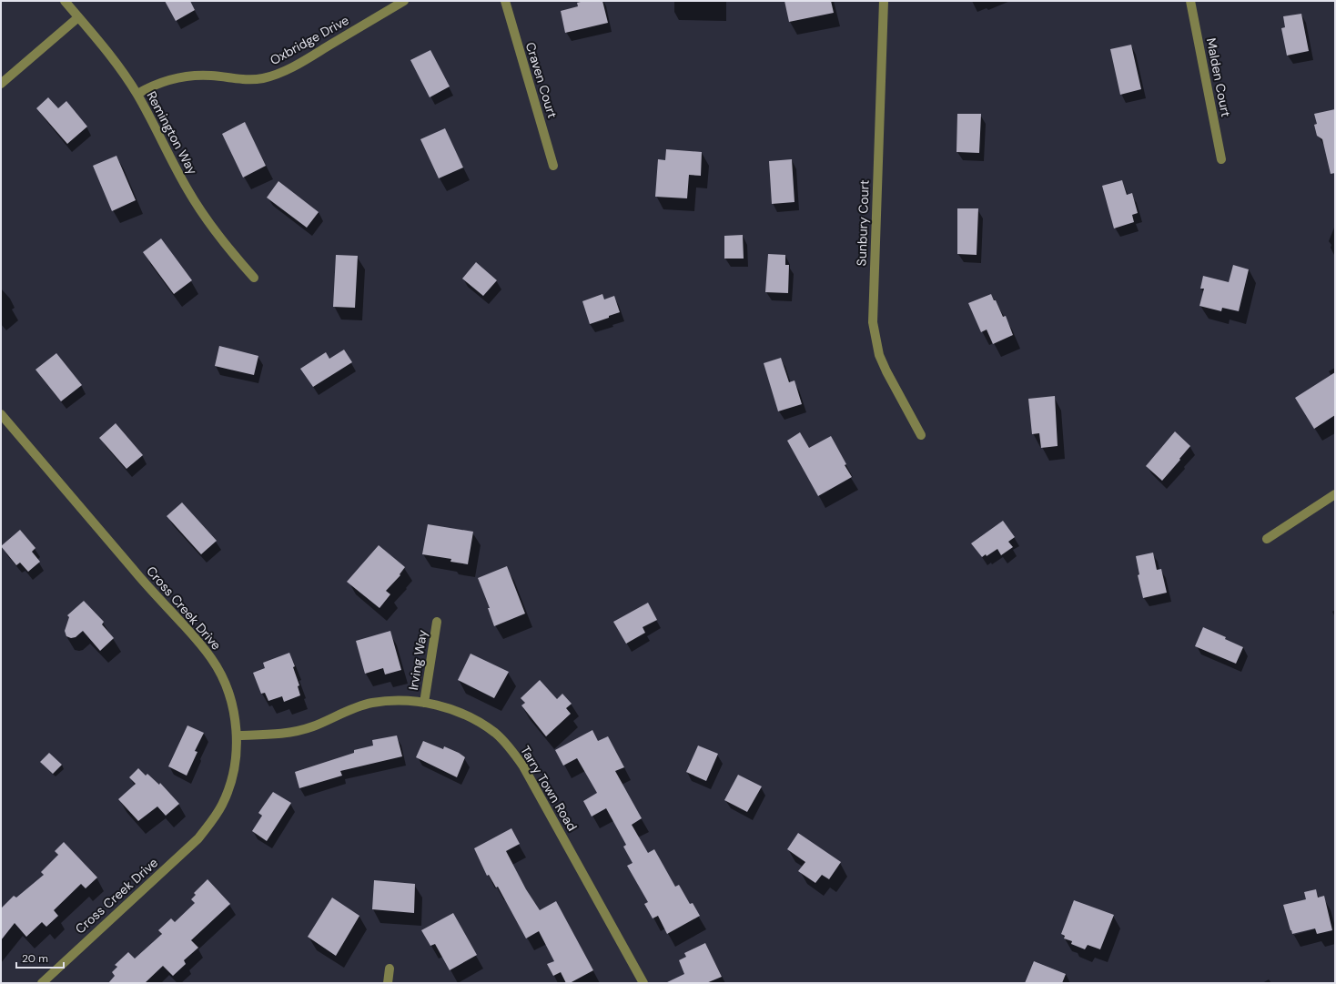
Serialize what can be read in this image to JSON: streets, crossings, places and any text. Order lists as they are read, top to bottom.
{
  "streets": {
    "street": [
      "Oxbridge Drive",
      "Malden Court",
      "Craven Court",
      "Remington Way",
      "Sunbury Court",
      "Cross Creek Drive",
      "Irving Way",
      "Tarry Town Road"
    ]
  },
  "crossings": [
    ["Oxbridge Drive", "Remington Way"],
    ["Cross Creek Drive", "Tarry Town Road"],
    ["Irving Way", "Tarry Town Road"]
  ],
  "scale_bar": "20 m"
}
